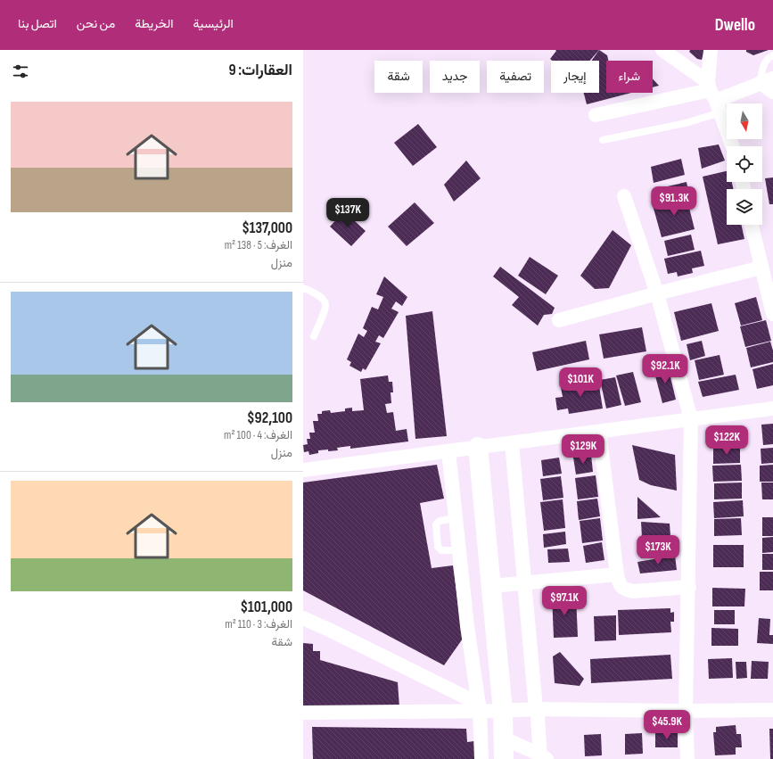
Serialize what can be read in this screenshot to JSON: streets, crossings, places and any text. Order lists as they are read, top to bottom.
{
  "north": "bottom",
  "page": {
    "header": "Dwello",
    "nav": [
      "الرئيسية",
      "الخريطة",
      "من نحن",
      "اتصل بنا"
    ],
    "heading": "العقارات: 9",
    "chip": [
      "شراء",
      "إيجار",
      "تصفية",
      "جديد",
      "شقة"
    ],
    "list": [
      {
        "name": "$137,000",
        "note": "الغرف: 5 · 138 m² · منزل"
      },
      {
        "name": "$92,100",
        "note": "الغرف: 4 · 100 m² · منزل"
      },
      {
        "name": "$101,000",
        "note": "الغرف: 3 · 110 m² · شقة"
      }
    ],
    "price": [
      "$91.3K",
      "$137K",
      "$92.1K",
      "$101K",
      "$122K",
      "$129K",
      "$173K",
      "$97.1K",
      "$45.9K"
    ]
  }
}
